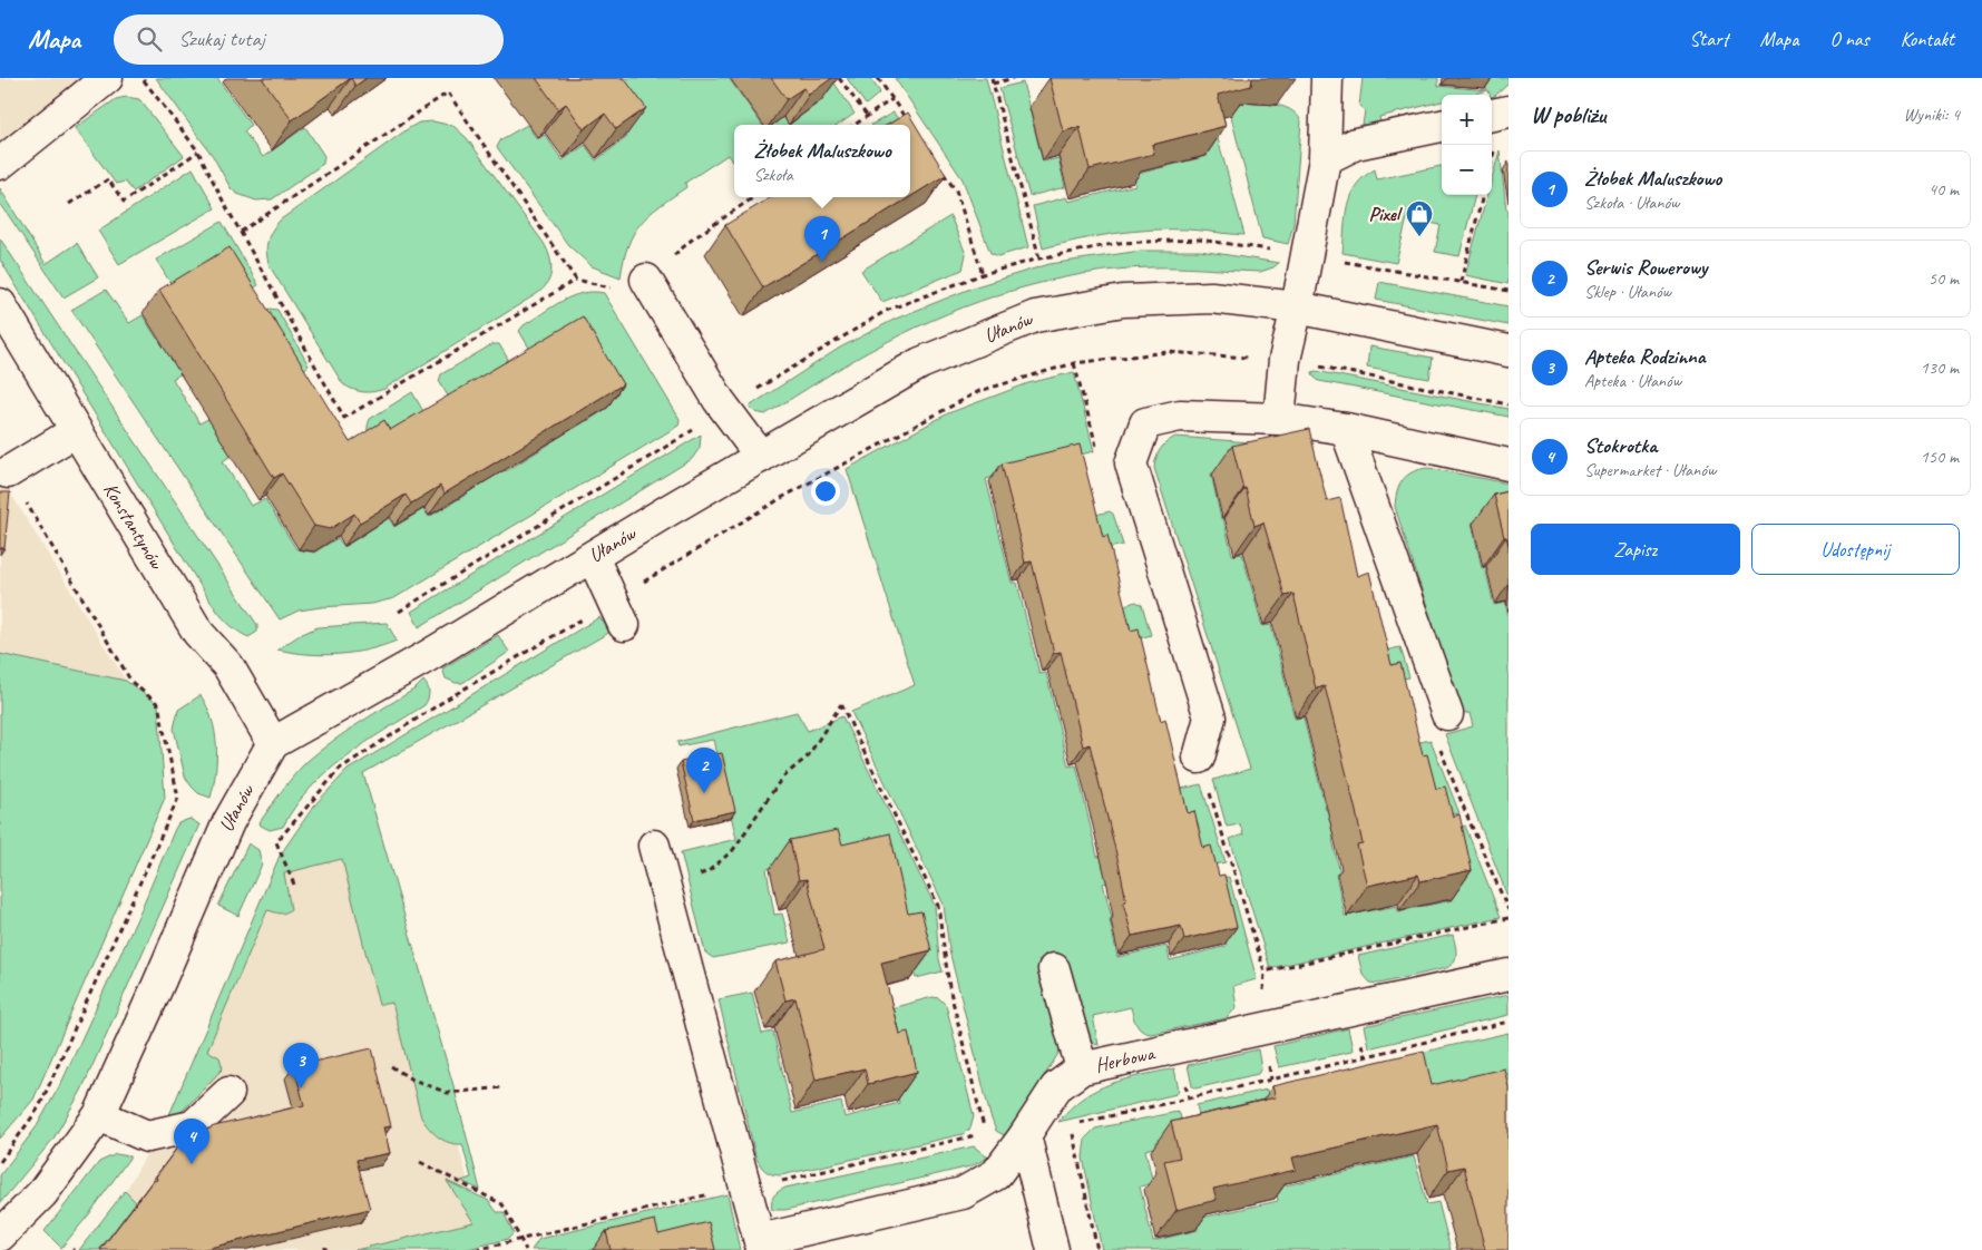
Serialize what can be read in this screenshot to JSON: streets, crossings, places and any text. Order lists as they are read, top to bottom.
{
  "streets": {
    "street": ["Ułanów", "Konstantynów", "Herbowa"]
  },
  "crossings": [
    ["Ułanów", "Konstantynów"]
  ],
  "places": {
    "shop": ["Pixel"]
  },
  "page": {
    "header": "Mapa",
    "search": "Szukaj tutaj",
    "nav": [
      "Start",
      "Mapa",
      "O nas",
      "Kontakt"
    ],
    "heading": ["W pobliżu", "Wyniki: 4"],
    "map_buttons": ["+", "−"],
    "popup": ["Żłobek Maluszkowo", "Szkoła"],
    "list": [
      {
        "mark": "1",
        "name": "Żłobek Maluszkowo",
        "note": "Szkoła · Ułanów",
        "value": "40 m"
      },
      {
        "mark": "2",
        "name": "Serwis Rowerowy",
        "note": "Sklep · Ułanów",
        "value": "50 m"
      },
      {
        "mark": "3",
        "name": "Apteka Rodzinna",
        "note": "Apteka · Ułanów",
        "value": "130 m"
      },
      {
        "mark": "4",
        "name": "Stokrotka",
        "note": "Supermarket · Ułanów",
        "value": "150 m"
      }
    ],
    "pins": [
      "1",
      "2",
      "3",
      "4"
    ],
    "buttons": ["Zapisz", "Udostępnij"]
  }
}
